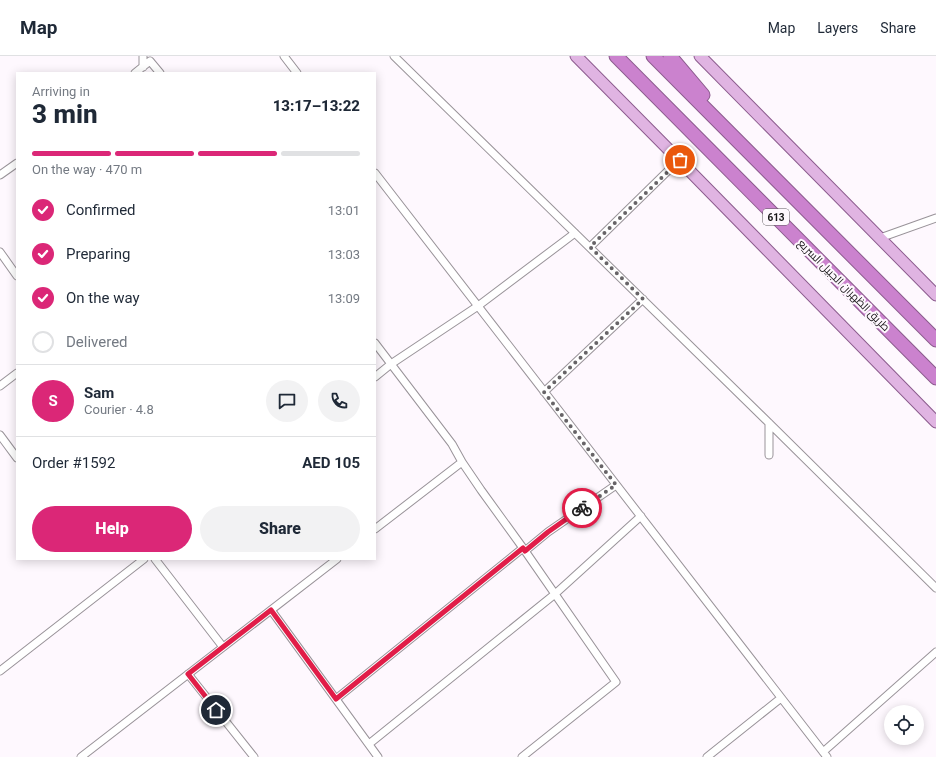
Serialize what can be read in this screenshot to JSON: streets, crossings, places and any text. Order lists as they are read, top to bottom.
{
  "streets": {
    "highway": ["613", "طريق الظهران الجبيل السريع"]
  },
  "page": {
    "header": "Map",
    "nav": ["Map", "Layers", "Share"],
    "heading": ["3 min", "Arriving in", "13:17–13:22"],
    "panel": [
      "Sam",
      "Courier · 4.8",
      "Order #1592",
      "AED 105"
    ],
    "bar": "On the way · 470 m",
    "list": [
      ["Confirmed", "13:01"],
      ["Preparing", "13:03"],
      ["On the way", "13:09"],
      "Delivered"
    ],
    "round": "S",
    "buttons": ["Help", "Share"]
  }
}
